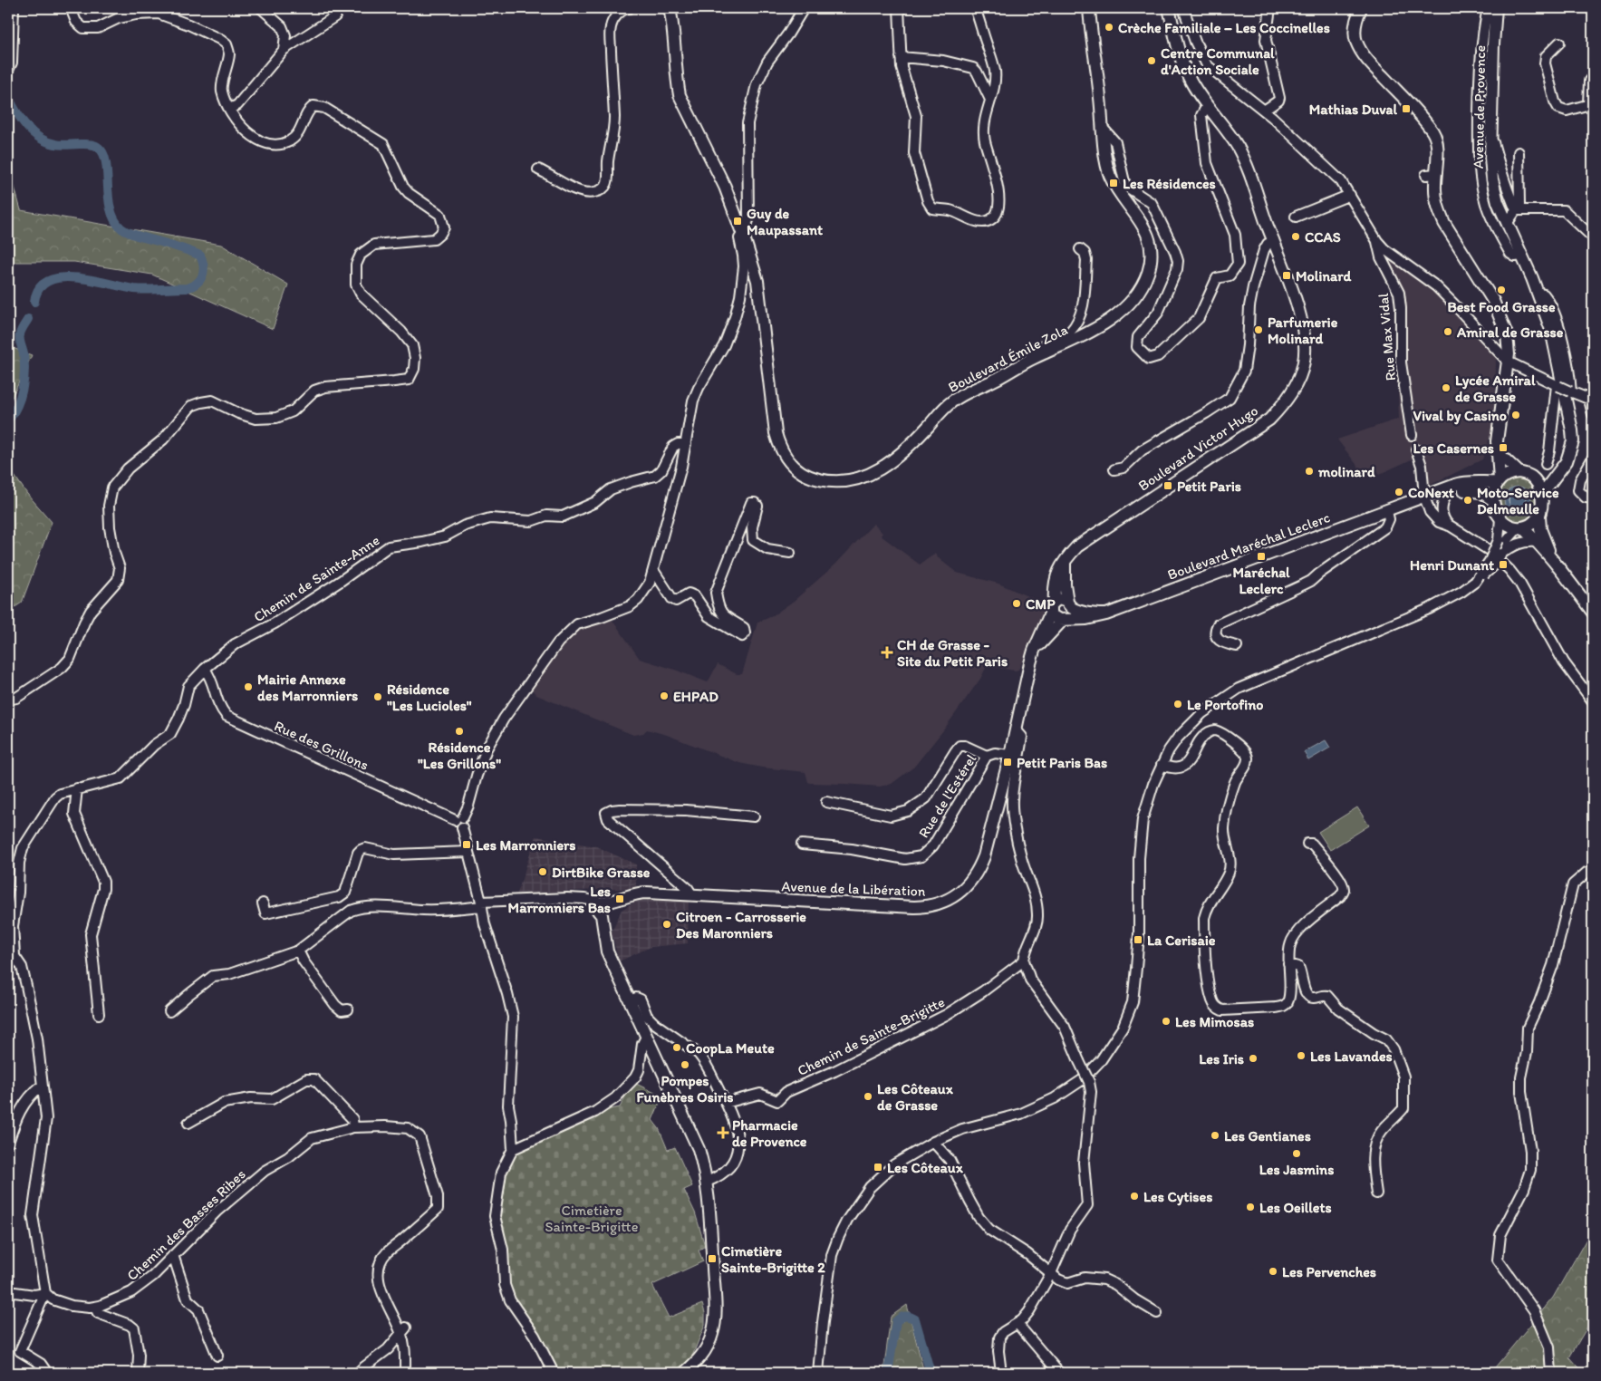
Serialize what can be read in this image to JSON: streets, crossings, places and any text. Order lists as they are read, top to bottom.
{
  "streets": {
    "main road": [
      "Avenue de Provence",
      "Boulevard Émile Zola",
      "Boulevard Victor Hugo",
      "Boulevard Maréchal Leclerc",
      "Avenue de la Libération"
    ],
    "street": [
      "Rue Max Vidal",
      "Chemin de Sainte-Anne",
      "Rue des Grillons",
      "Rue de l'Estérel",
      "Chemin de Sainte-Brigitte",
      "Chemin des Basses Ribes"
    ]
  },
  "crossings": [
    ["Boulevard Victor Hugo", "Boulevard Maréchal Leclerc"],
    ["Boulevard Victor Hugo", "Avenue de la Libération"],
    ["Boulevard Maréchal Leclerc", "Avenue de la Libération"],
    ["Chemin de Sainte-Anne", "Rue des Grillons"],
    ["Rue de l'Estérel", "Avenue de la Libération"]
  ],
  "parks": ["Cimetière Sainte-Brigitte"],
  "places": {
    "other": [
      "Crèche Familiale – Les Coccinelles",
      "Centre Communal d'Action Sociale",
      "CCAS",
      "Best Food Grasse",
      "Parfumerie Molinard",
      "Amiral de Grasse",
      "Lycée Amiral de Grasse",
      "Vival by Casino",
      "molinard",
      "CoNext",
      "Moto-Service Delmeulle",
      "CMP",
      "Mairie Annexe des Marronniers",
      "EHPAD",
      "Résidence \"Les Lucioles\"",
      "Le Portofino",
      "Résidence \"Les Grillons\"",
      "DirtBike Grasse",
      "Citroen - Carrosserie Des Maronniers",
      "Les Mimosas",
      "CoopLa Meute",
      "Les Lavandes",
      "Les Iris",
      "Pompes Funèbres Osiris",
      "Les Côteaux de Grasse",
      "Les Gentianes",
      "Les Jasmins",
      "Les Cytises",
      "Les Oeillets",
      "Les Pervenches"
    ],
    "transit": [
      "Mathias Duval",
      "Les Résidences",
      "Guy de Maupassant",
      "Molinard",
      "Les Casernes",
      "Petit Paris",
      "Maréchal Leclerc",
      "Henri Dunant",
      "Petit Paris Bas",
      "Les Marronniers",
      "Les Marronniers Bas",
      "La Cerisaie",
      "Les Côteaux",
      "Cimetière Sainte-Brigitte 2"
    ],
    "health": ["CH de Grasse - Site du Petit Paris", "Pharmacie de Provence"]
  }
}
